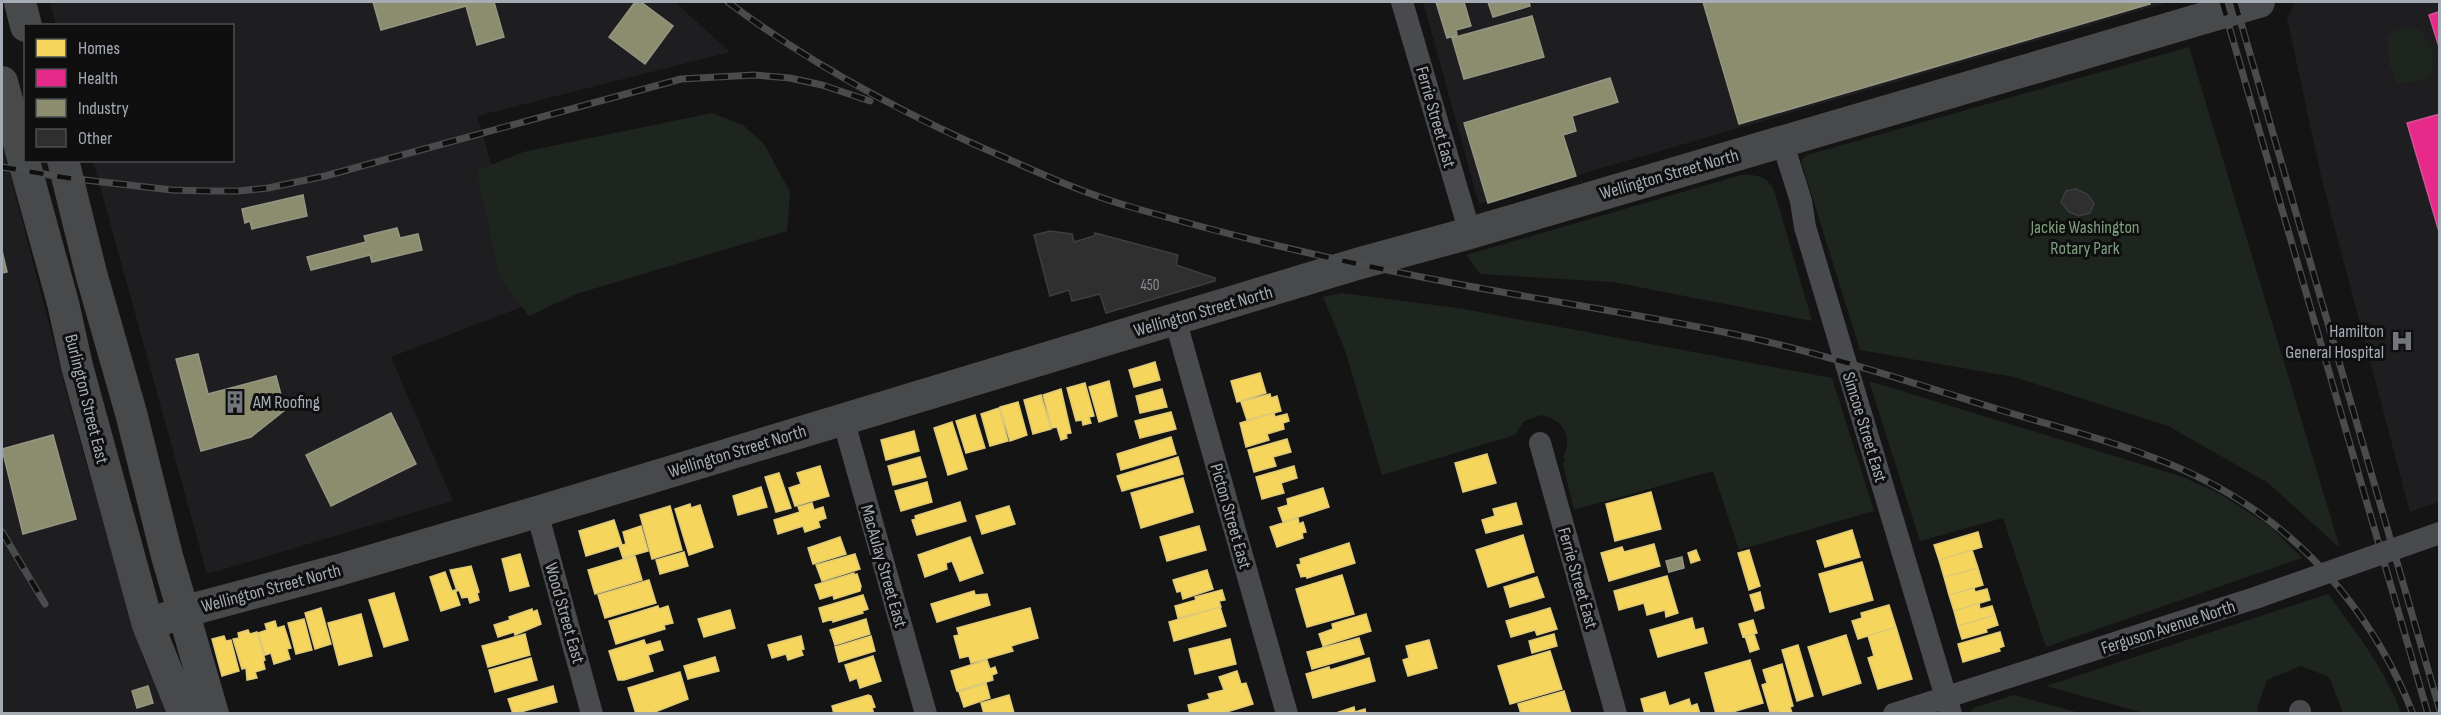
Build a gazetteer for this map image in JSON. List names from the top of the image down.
{
  "streets": {
    "main road": ["Wellington Street North", "Burlington Street East"],
    "street": [
      "Ferrie Street East",
      "Simcoe Street East",
      "Picton Street East",
      "MacAulay Street East",
      "Wood Street East",
      "Ferguson Avenue North"
    ]
  },
  "crossings": [
    ["Ferrie Street East", "Wellington Street North"],
    ["Wellington Street North", "Burlington Street East"],
    ["Wellington Street North", "Simcoe Street East"],
    ["Wellington Street North", "Picton Street East"],
    ["Wellington Street North", "MacAulay Street East"],
    ["Wellington Street North", "Wood Street East"],
    ["Simcoe Street East", "Ferguson Avenue North"]
  ],
  "parks": ["Jackie Washington Rotary Park"],
  "places": {
    "hospital": ["Hamilton General Hospital"],
    "building": ["AM Roofing"]
  },
  "house_numbers": ["450"],
  "legend": [
    "Homes",
    "Health",
    "Industry",
    "Other"
  ]
}
